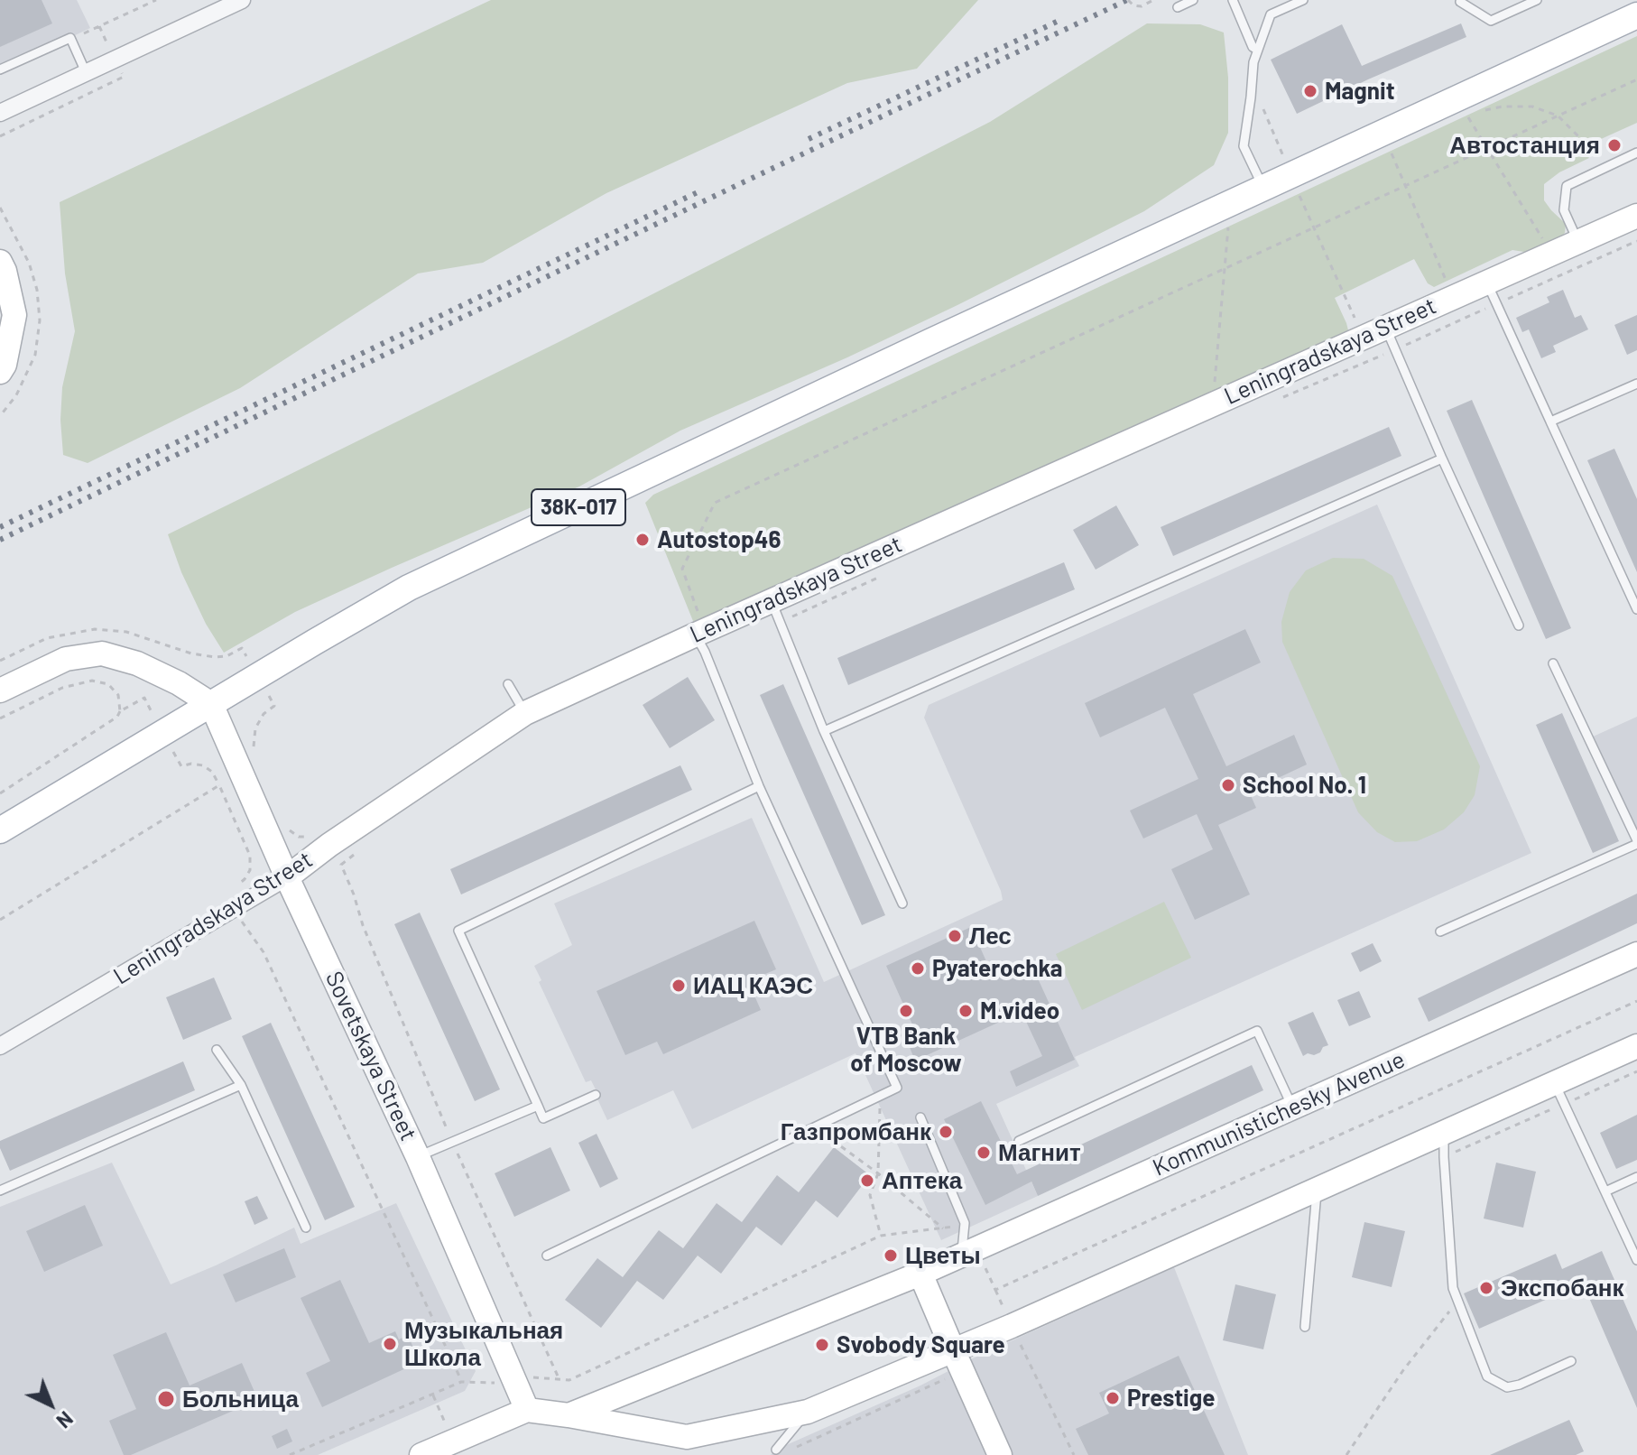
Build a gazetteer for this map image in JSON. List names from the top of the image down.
{
  "streets": {
    "main road": ["38К-017"],
    "street": ["Leningradskaya Street", "Sovetskaya Street", "Kommunistichesky Avenue"]
  },
  "crossings": [
    ["Leningradskaya Street", "Sovetskaya Street"],
    ["38К-017", "Sovetskaya Street"]
  ],
  "places": [
    "Magnit",
    "Автостанция",
    "Autostop46",
    "School No. 1",
    "Лес",
    "Pyaterochka",
    "ИАЦ КАЭС",
    "VTB Bank of Moscow",
    "M.video",
    "Газпромбанк",
    "Магнит",
    "Аптека",
    "Цветы",
    "Экспобанк",
    "Музыкальная Школа",
    "Svobody Square",
    "Prestige",
    "Больница"
  ],
  "north": "bottom right"
}
